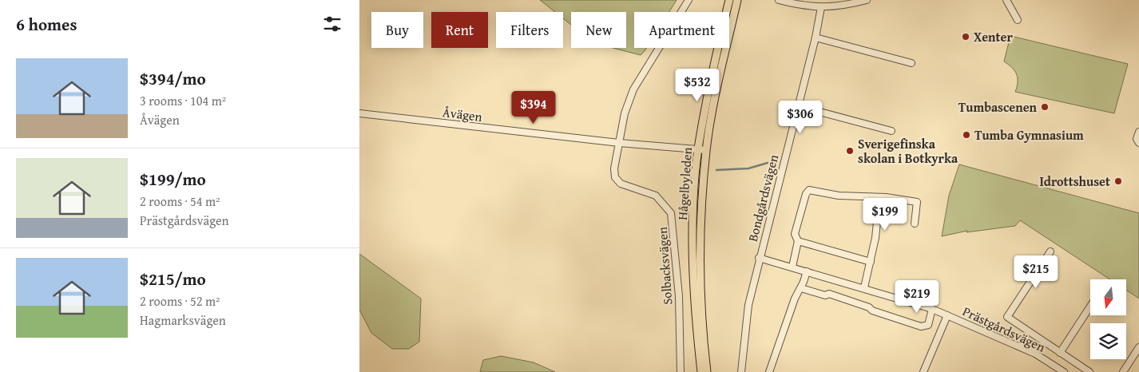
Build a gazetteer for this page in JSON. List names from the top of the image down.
{
  "streets": {
    "main road": ["Hågelbyleden"],
    "street": [
      "Åvägen",
      "Bondgårdsvägen",
      "Solbacksvägen",
      "Prästgårdsvägen"
    ]
  },
  "crossings": [
    ["Åvägen", "Hågelbyleden"],
    ["Åvägen", "Solbacksvägen"],
    ["Bondgårdsvägen", "Prästgårdsvägen"]
  ],
  "places": [
    "Xenter",
    "Tumbascenen",
    "Tumba Gymnasium",
    "Sverigefinska skolan i Botkyrka",
    "Idrottshuset"
  ],
  "north": "bottom",
  "page": {
    "heading": "6 homes",
    "chip": [
      "Buy",
      "Rent",
      "Filters",
      "New",
      "Apartment"
    ],
    "list": [
      {
        "name": "$394/mo",
        "note": "3 rooms · 104 m² · Åvägen"
      },
      {
        "name": "$199/mo",
        "note": "2 rooms · 54 m² · Prästgårdsvägen"
      },
      {
        "name": "$215/mo",
        "note": "2 rooms · 52 m² · Hagmarksvägen"
      }
    ],
    "price": [
      "$532",
      "$394",
      "$306",
      "$199",
      "$215",
      "$219"
    ]
  }
}
